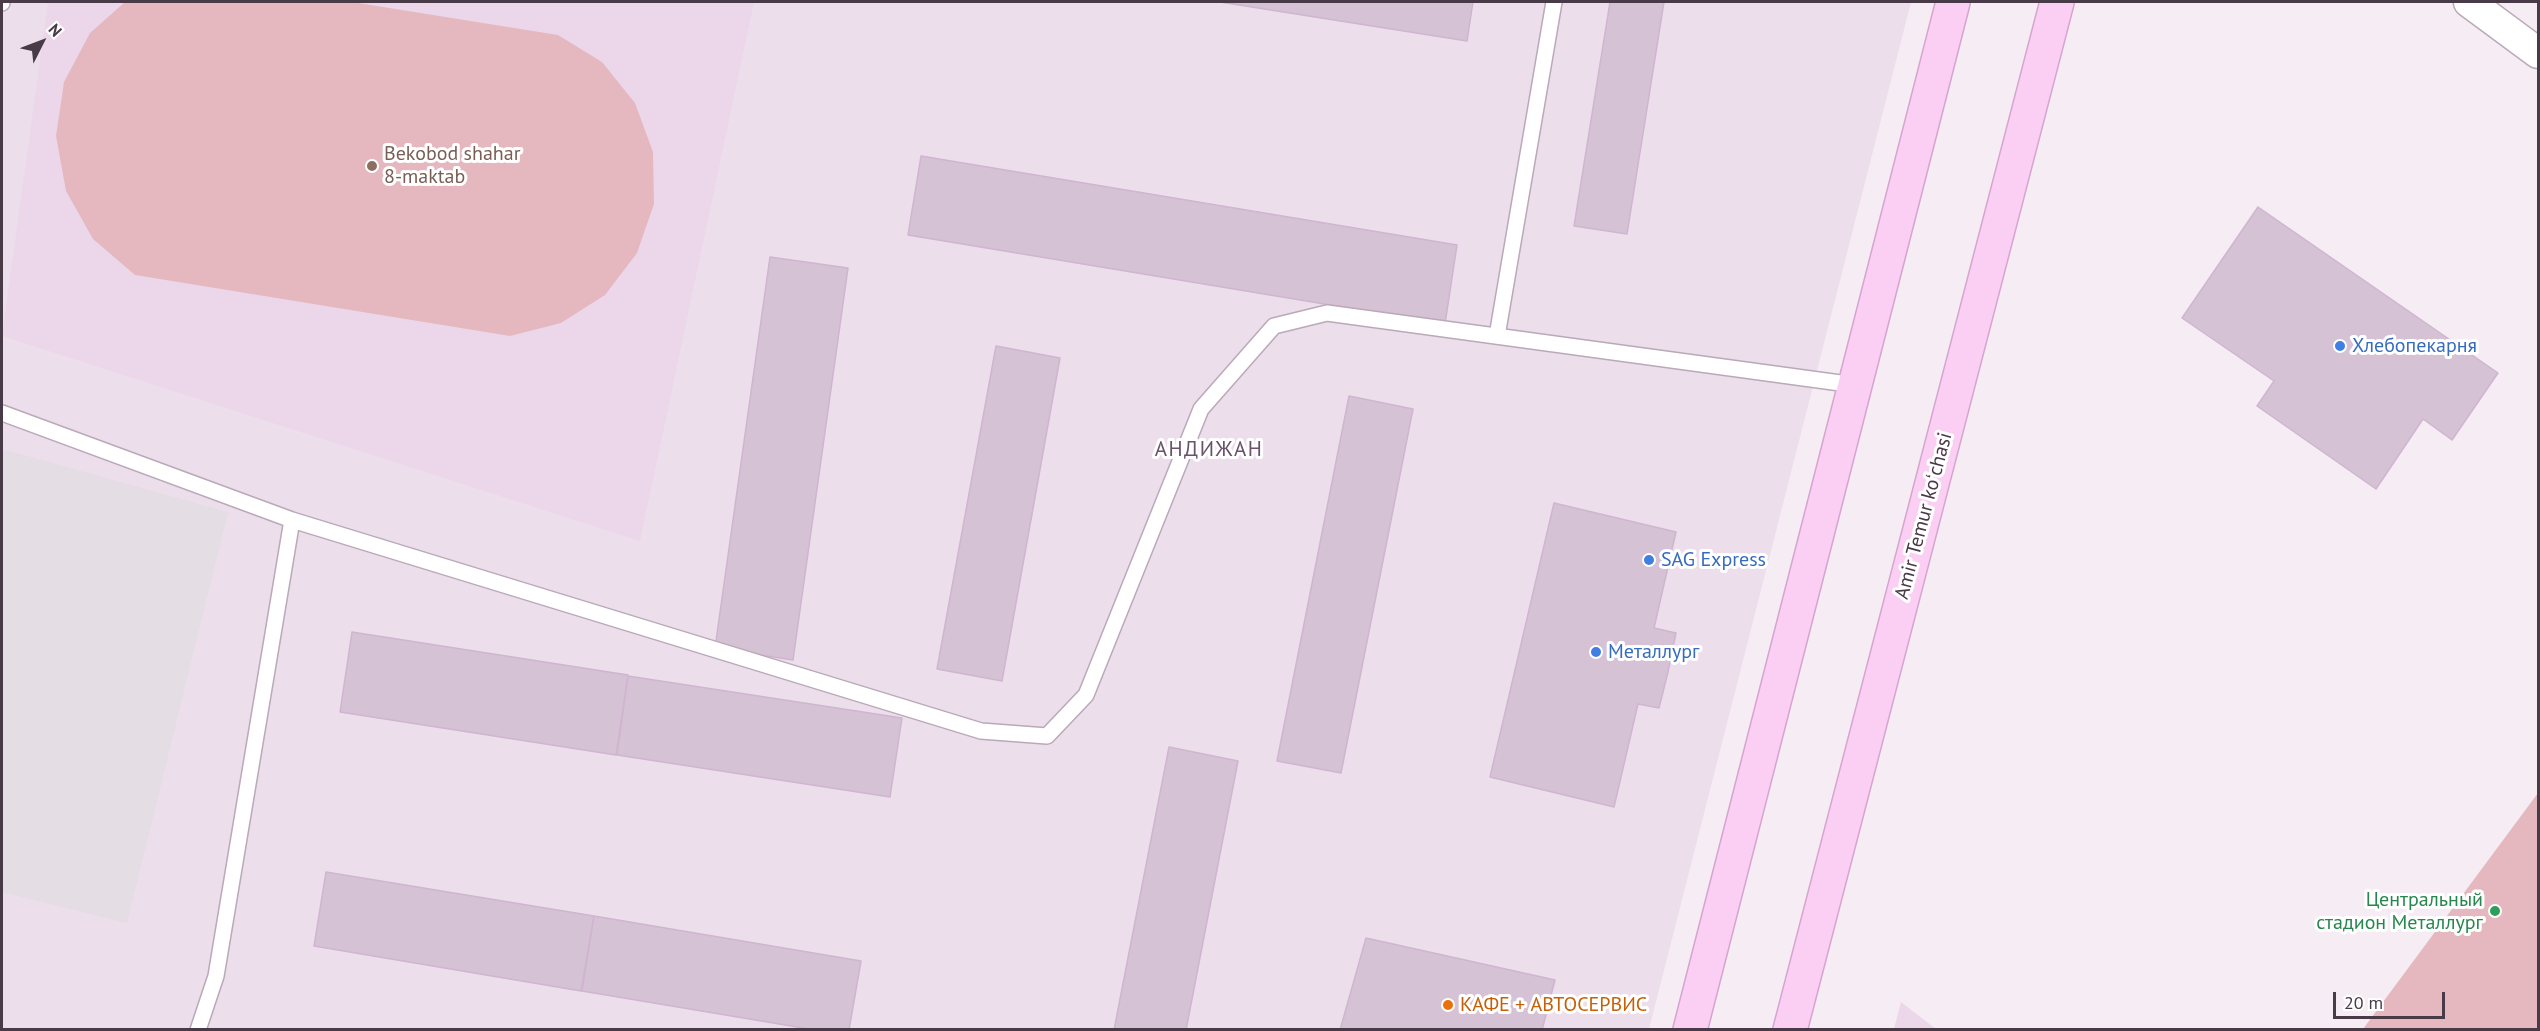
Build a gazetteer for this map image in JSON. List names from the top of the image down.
{
  "streets": {
    "street": ["Amir Temur koʻchasi"]
  },
  "districts": ["АНДИЖАН"],
  "places": [
    "Bekobod shahar 8-maktab",
    "Хлебопекарня",
    "SAG Express",
    "Металлург",
    "Центральный стадион Металлург",
    "КАФЕ + АВТОСЕРВИС"
  ],
  "scale_bar": "20 m",
  "north": "top right"
}
